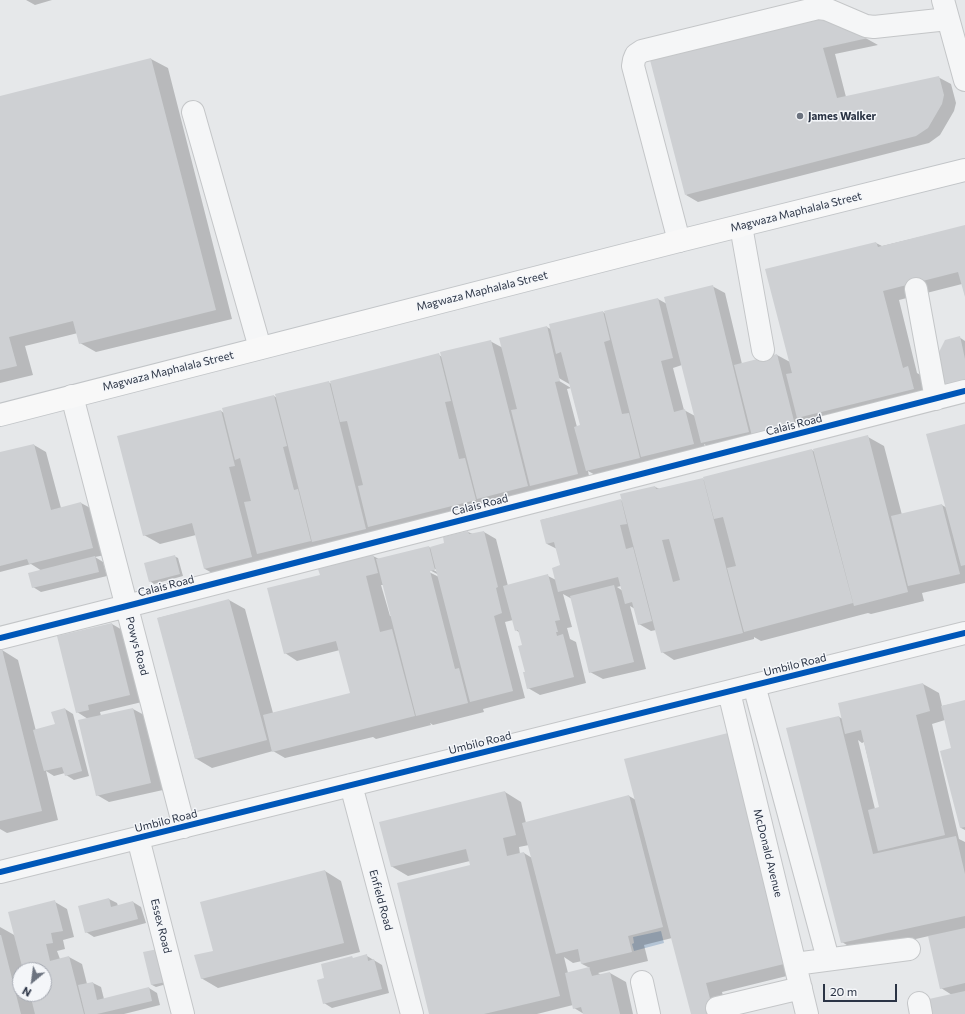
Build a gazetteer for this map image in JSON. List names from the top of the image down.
{
  "streets": {
    "main road": ["Magwaza Maphalala Street"],
    "street": [
      "Calais Road",
      "Powys Road",
      "Umbilo Road",
      "McDonald Avenue",
      "Enfield Road",
      "Essex Road"
    ]
  },
  "crossings": [
    ["Magwaza Maphalala Street", "Powys Road"],
    ["Calais Road", "Powys Road"],
    ["Powys Road", "Umbilo Road"],
    ["Umbilo Road", "McDonald Avenue"],
    ["Umbilo Road", "Enfield Road"],
    ["Umbilo Road", "Essex Road"]
  ],
  "places": ["James Walker"],
  "scale_bar": "20 m",
  "north": "bottom left"
}
